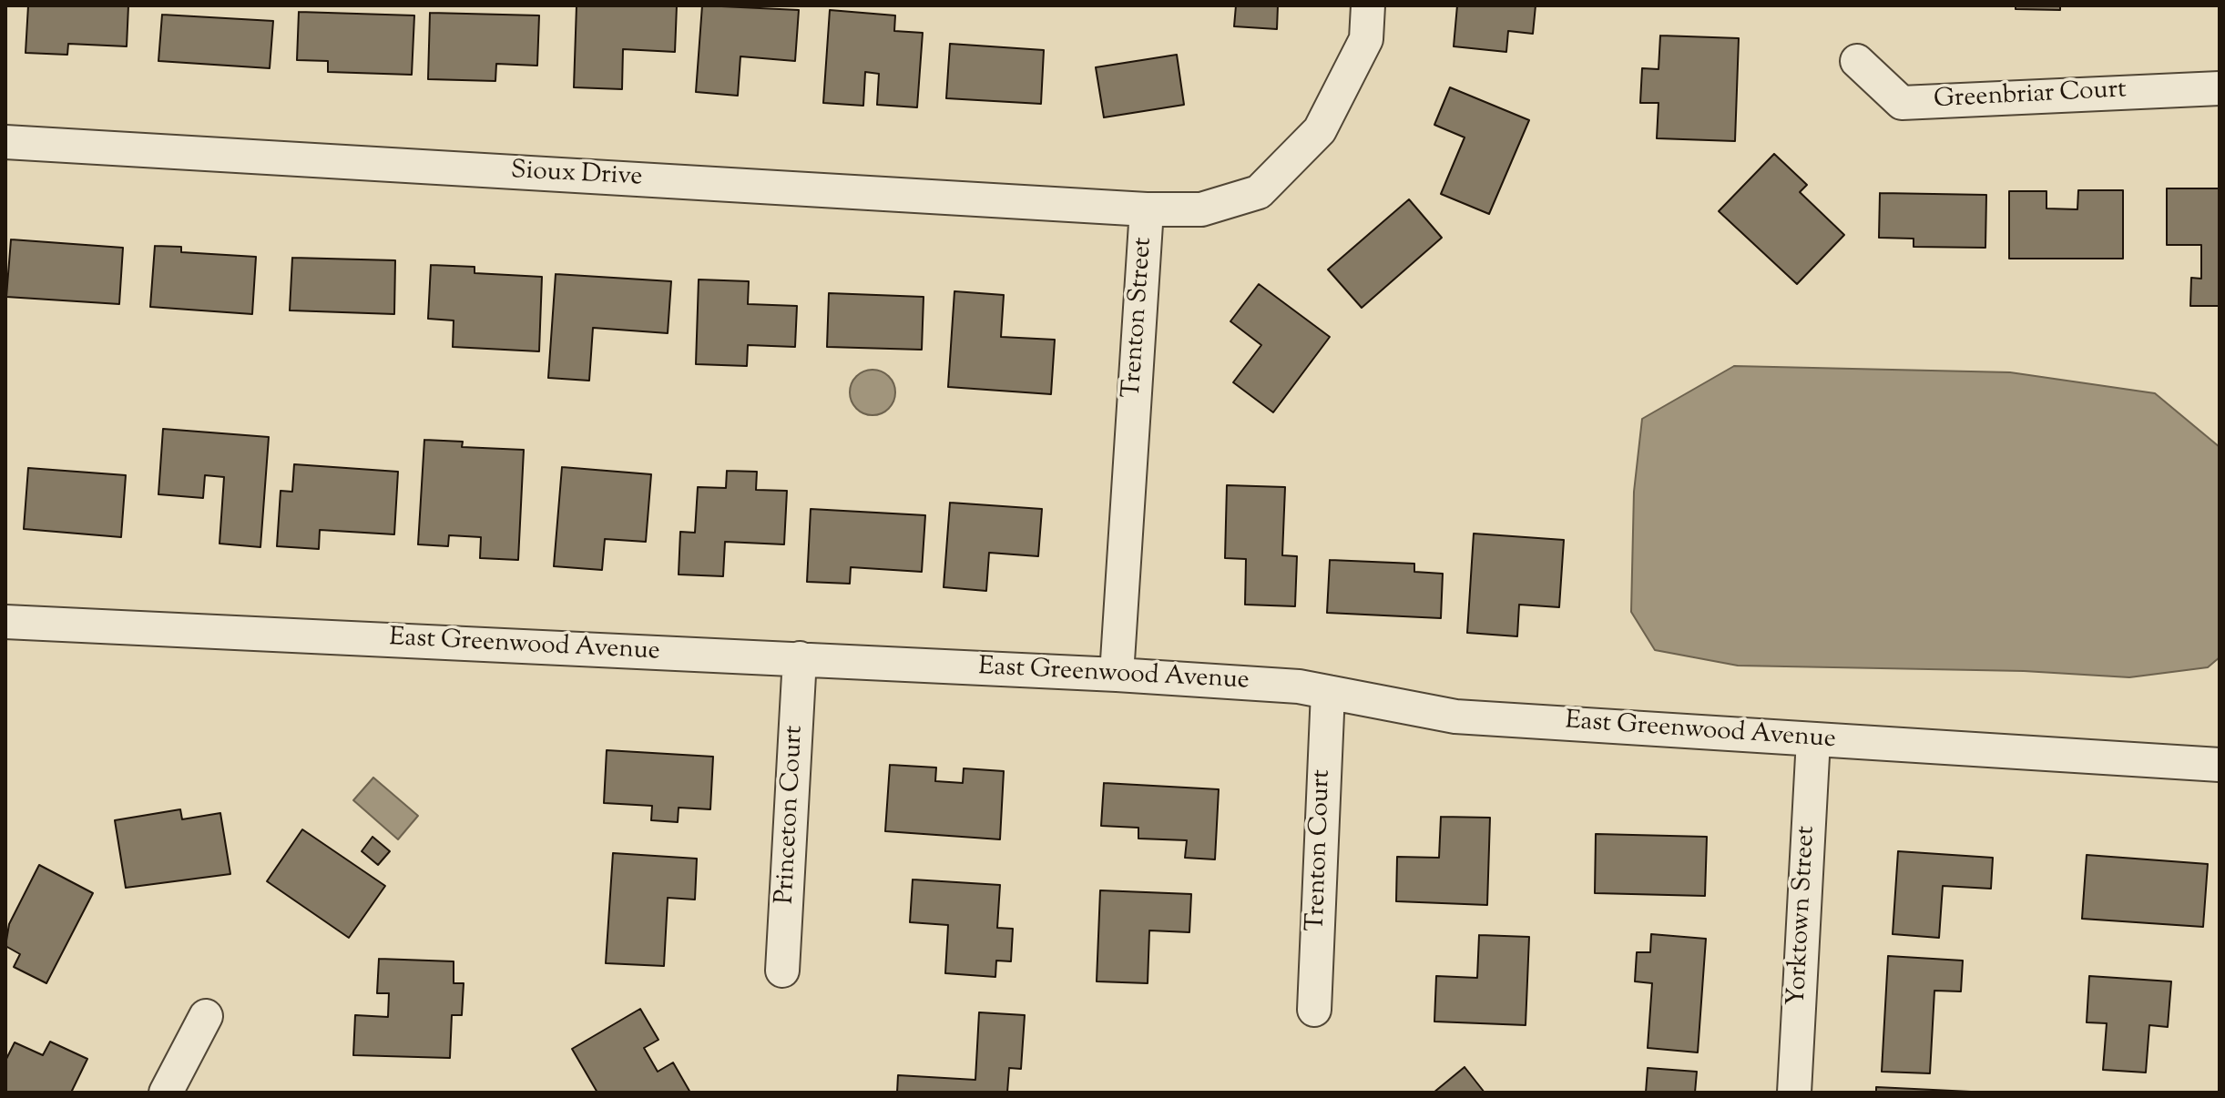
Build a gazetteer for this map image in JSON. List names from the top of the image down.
{
  "streets": {
    "street": [
      "Greenbriar Court",
      "Sioux Drive",
      "Trenton Street",
      "East Greenwood Avenue",
      "Princeton Court",
      "Trenton Court",
      "Yorktown Street"
    ]
  },
  "crossings": [
    ["Sioux Drive", "Trenton Street"],
    ["Trenton Street", "East Greenwood Avenue"],
    ["East Greenwood Avenue", "Princeton Court"],
    ["East Greenwood Avenue", "Trenton Court"],
    ["East Greenwood Avenue", "Yorktown Street"]
  ]
}
